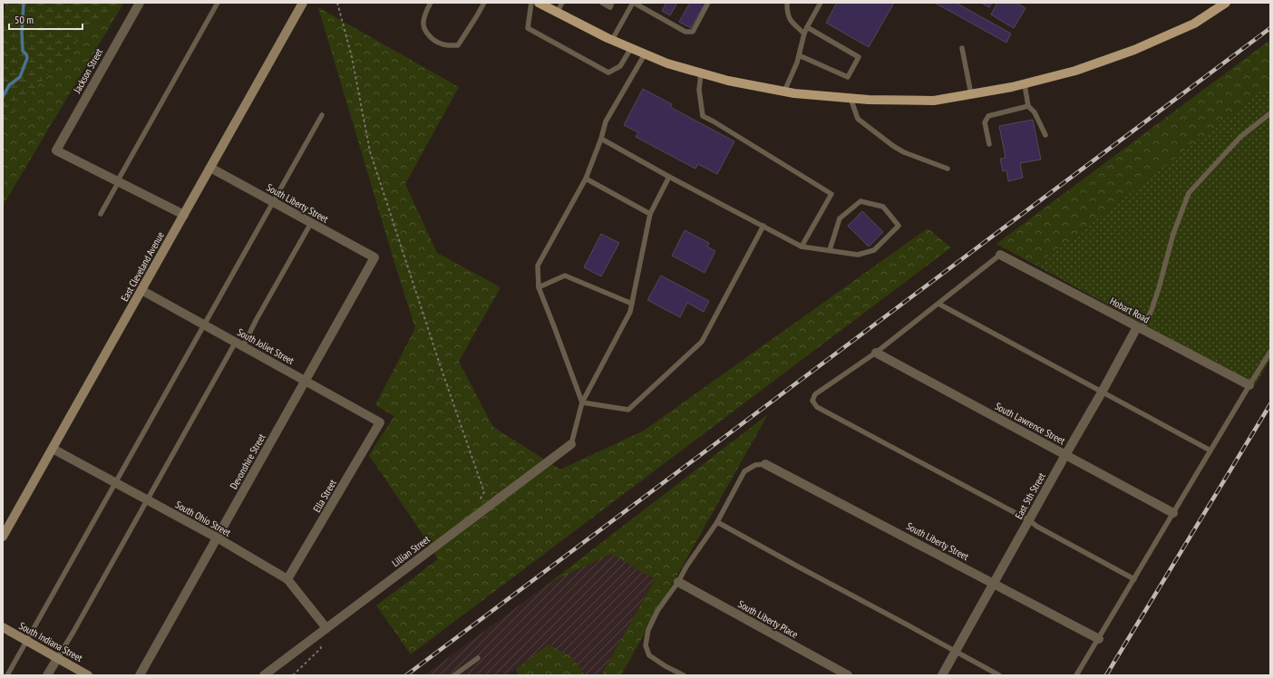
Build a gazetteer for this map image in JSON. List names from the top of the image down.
{
  "streets": {
    "main road": ["East Cleveland Avenue", "South Indiana Street"],
    "street": [
      "Jackson Street",
      "South Liberty Street",
      "Hobart Road",
      "South Joliet Street",
      "South Lawrence Street",
      "Devonshire Street",
      "Ella Street",
      "East 5th Street",
      "South Ohio Street",
      "Lillian Street",
      "South Liberty Place"
    ]
  },
  "crossings": [
    ["South Liberty Street", "East Cleveland Avenue"],
    ["South Liberty Street", "Devonshire Street"],
    ["South Liberty Street", "East 5th Street"],
    ["East Cleveland Avenue", "South Joliet Street"],
    ["East Cleveland Avenue", "South Ohio Street"],
    ["Hobart Road", "East 5th Street"],
    ["South Joliet Street", "Devonshire Street"],
    ["South Joliet Street", "Ella Street"],
    ["South Lawrence Street", "East 5th Street"],
    ["Devonshire Street", "South Ohio Street"],
    ["Ella Street", "South Ohio Street"],
    ["South Ohio Street", "Lillian Street"]
  ],
  "scale_bar": "50 m"
}
